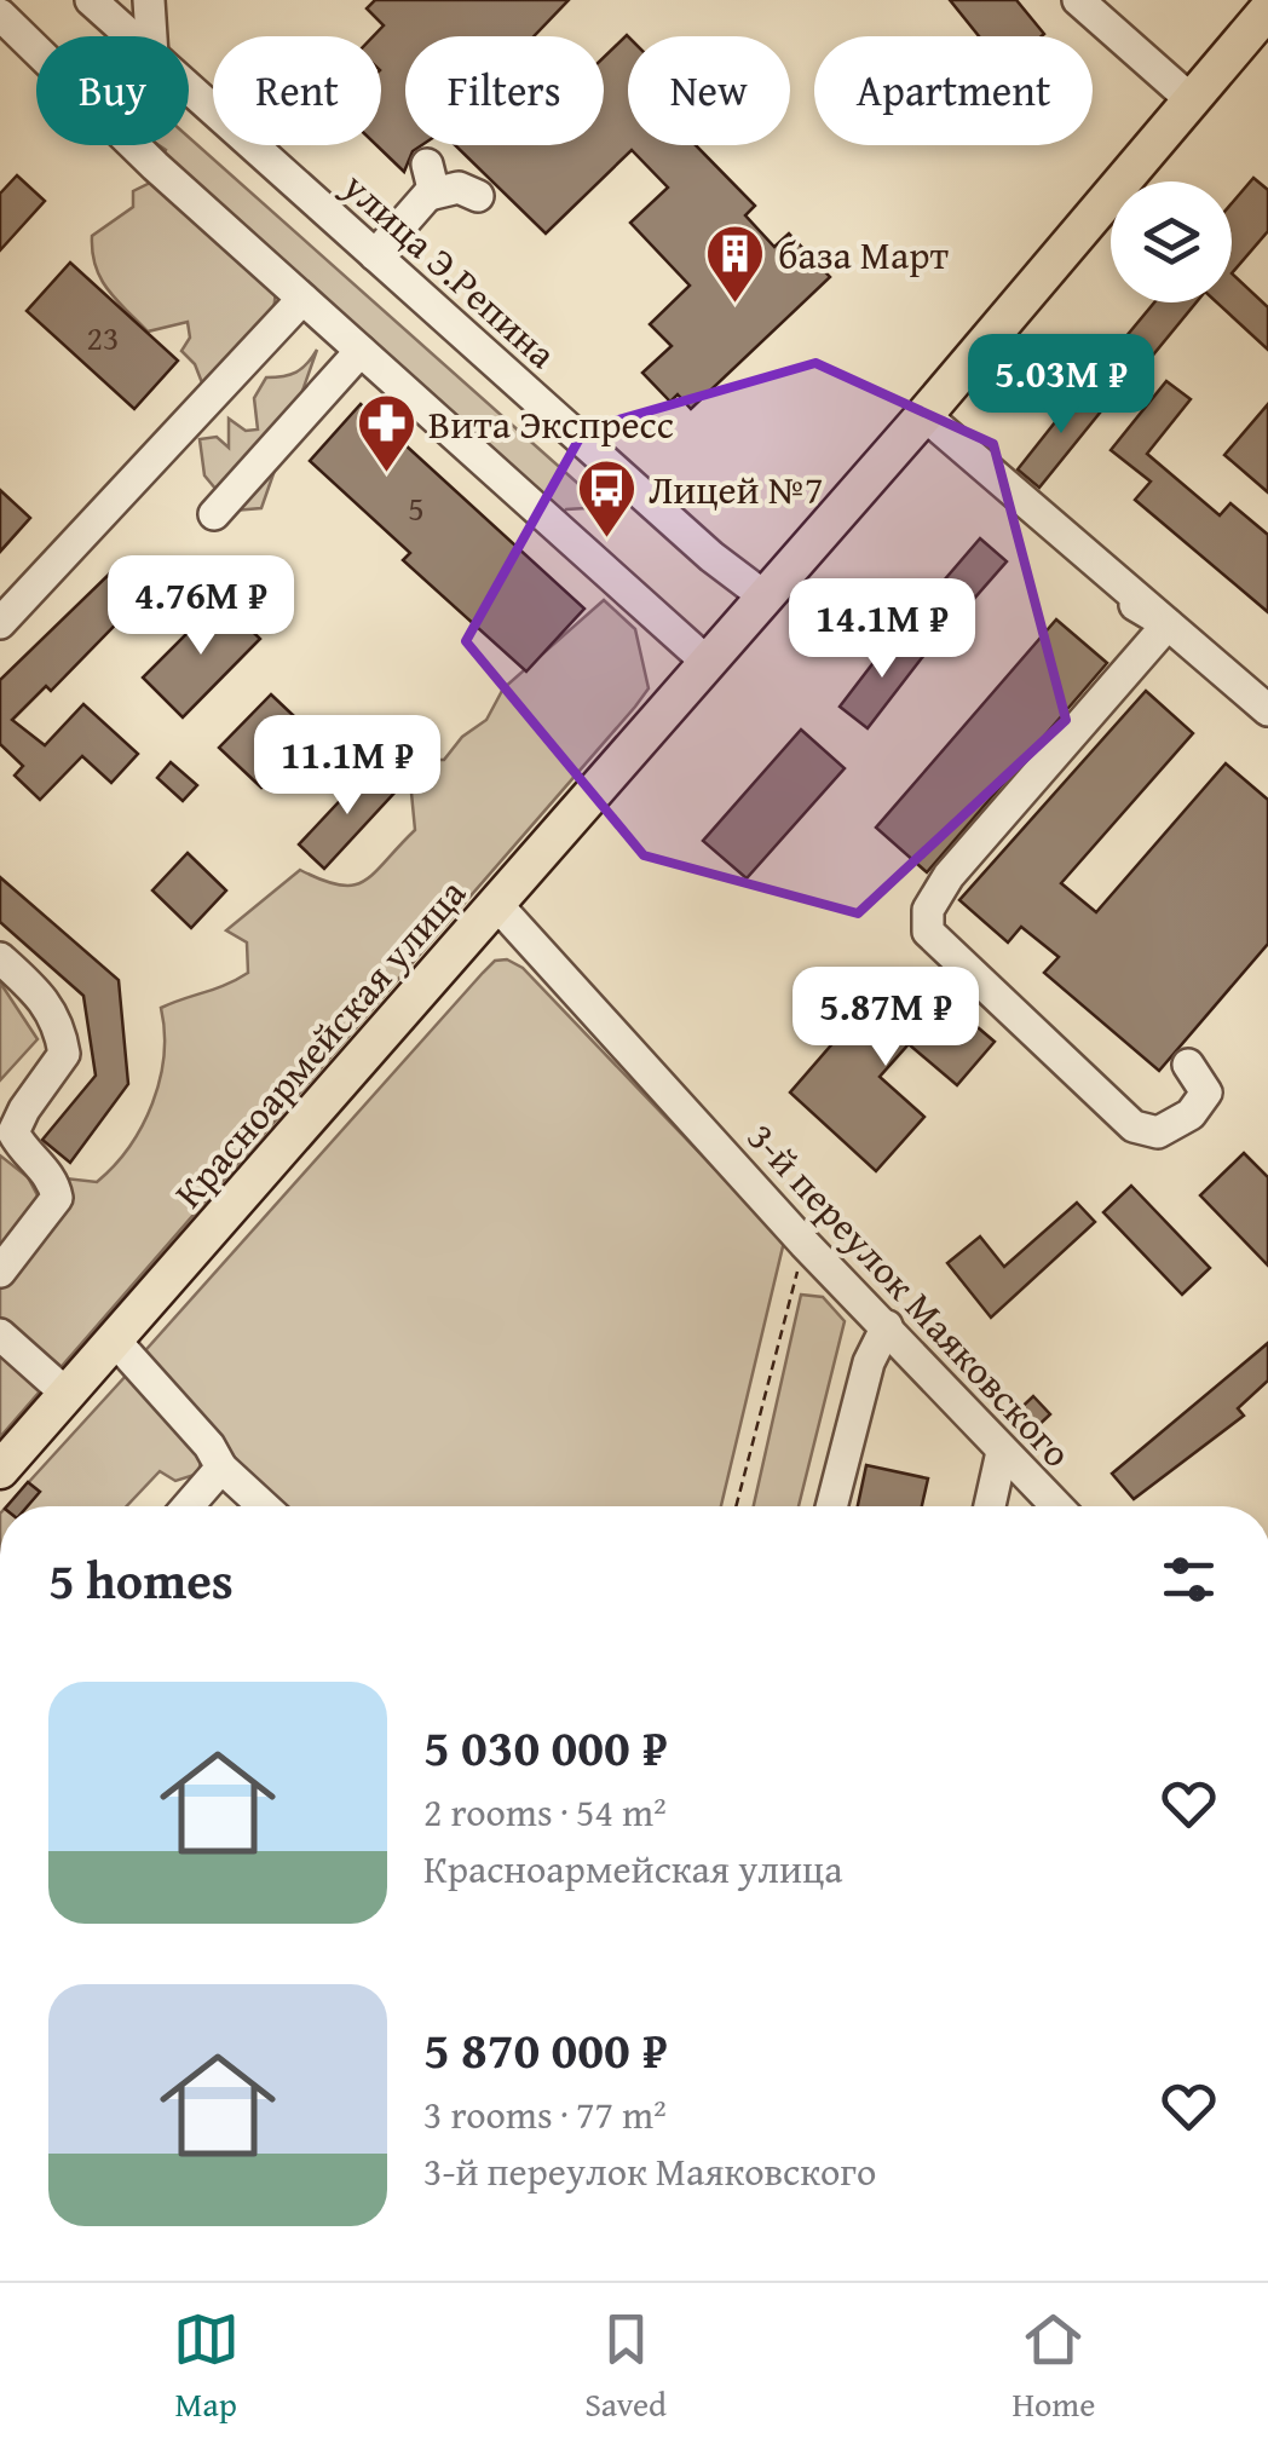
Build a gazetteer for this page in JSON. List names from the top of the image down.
{
  "streets": {
    "main road": ["Красноармейская улица"],
    "street": ["улица Э.Репина", "3-й переулок Маяковского"]
  },
  "crossings": [
    ["улица Э.Репина", "Красноармейская улица"],
    ["Красноармейская улица", "3-й переулок Маяковского"]
  ],
  "places": {
    "building": ["база Март"],
    "pharmacy": ["Вита Экспресс"],
    "bus stop": ["Лицей №7"]
  },
  "house_numbers": ["23", "5"],
  "page": {
    "chip": [
      "Buy",
      "Rent",
      "Filters",
      "New",
      "Apartment"
    ],
    "price": [
      "5.03M ₽",
      "4.76M ₽",
      "14.1M ₽",
      "11.1M ₽",
      "5.87M ₽"
    ],
    "heading": "5 homes",
    "list": [
      {
        "name": "5 030 000 ₽",
        "note": "2 rooms · 54 m² · Красноармейская улица"
      },
      {
        "name": "5 870 000 ₽",
        "note": "3 rooms · 77 m² · 3-й переулок Маяковского"
      }
    ],
    "tabs": ["Map", "Saved", "Home"]
  }
}
